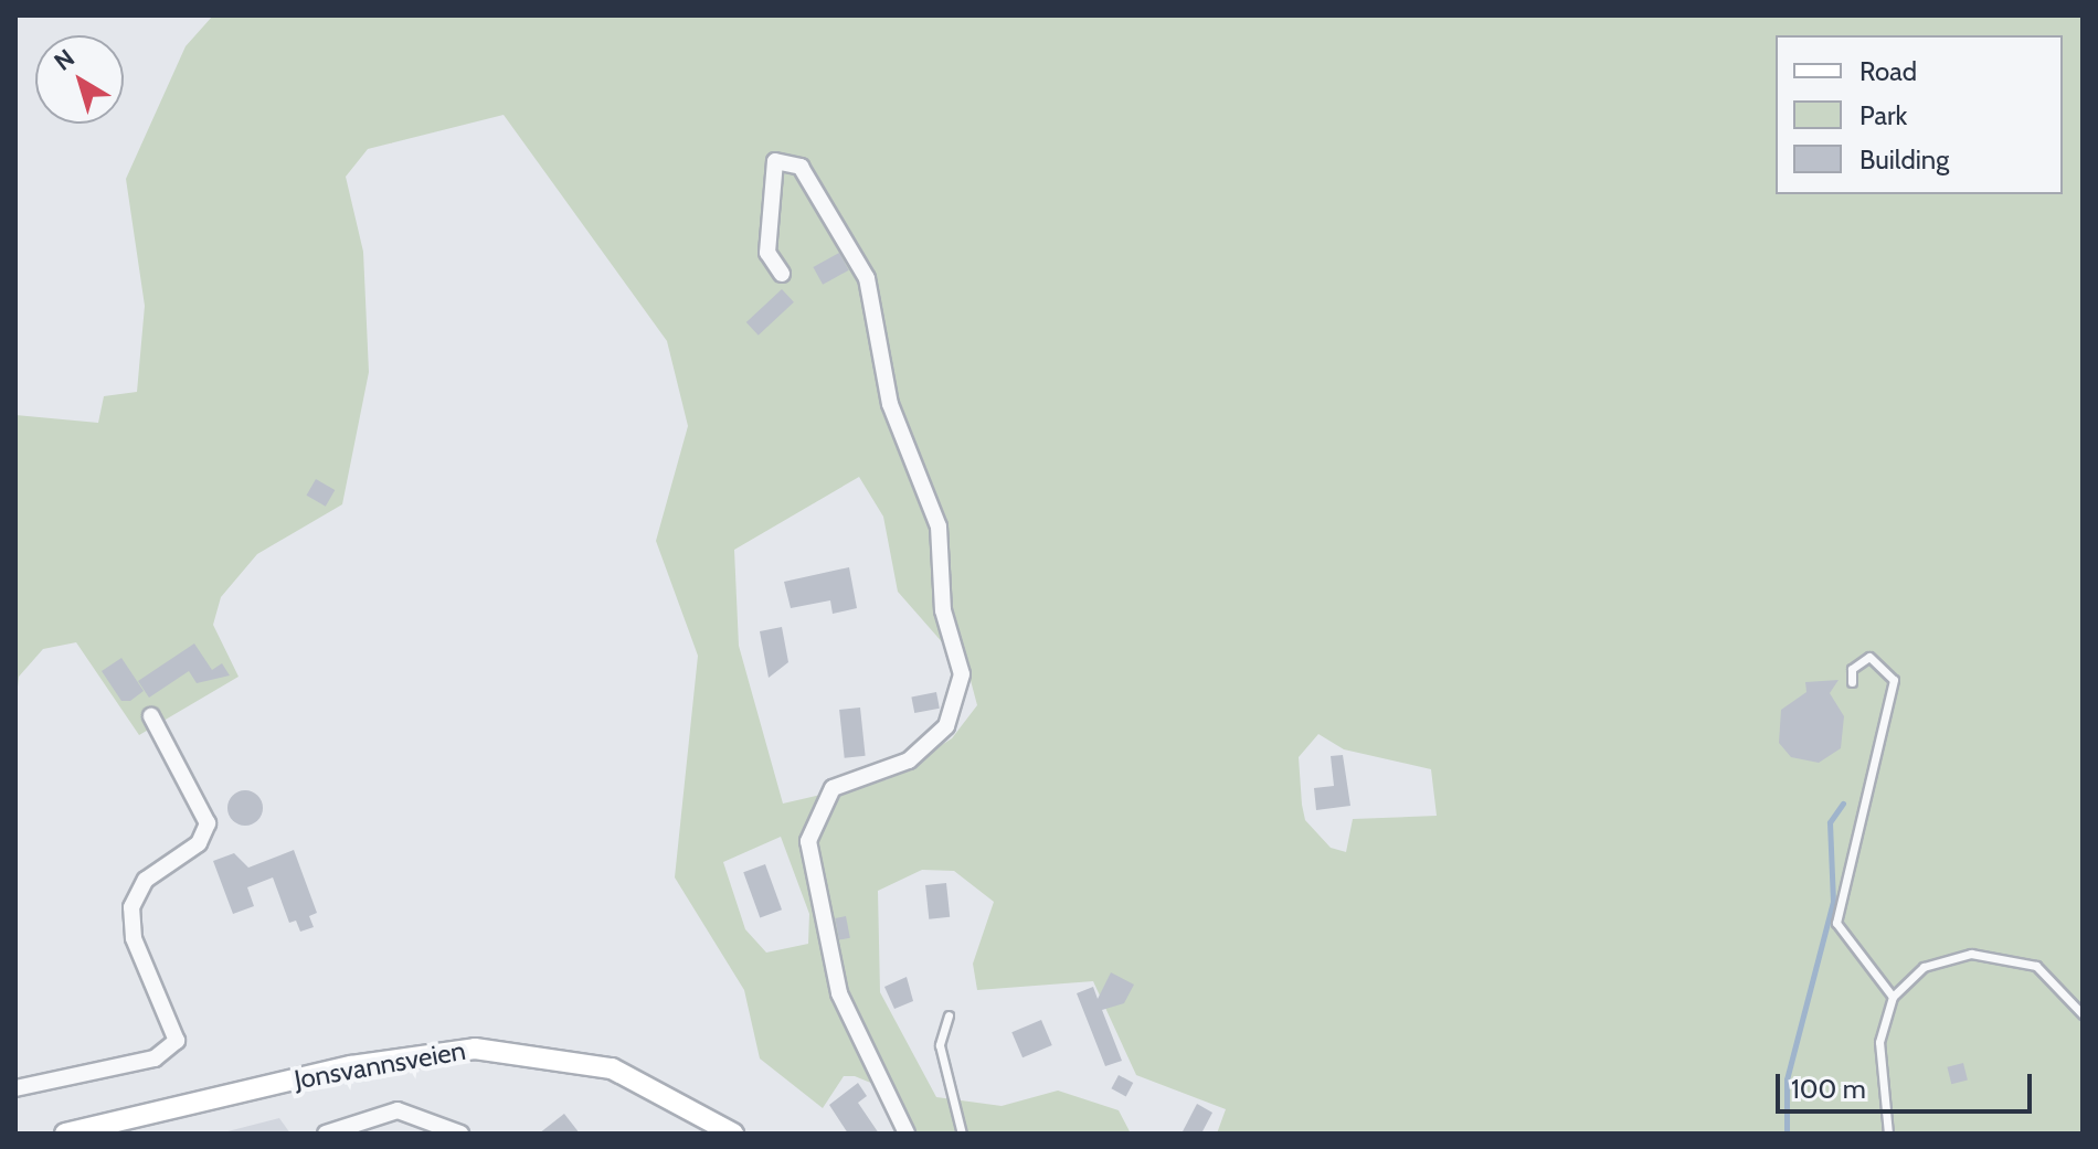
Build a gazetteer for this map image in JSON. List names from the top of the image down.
{
  "streets": {
    "main road": ["Jonsvannsveien"]
  },
  "legend": ["Road", "Park", "Building"],
  "scale_bar": "100 m",
  "north": "top left"
}
